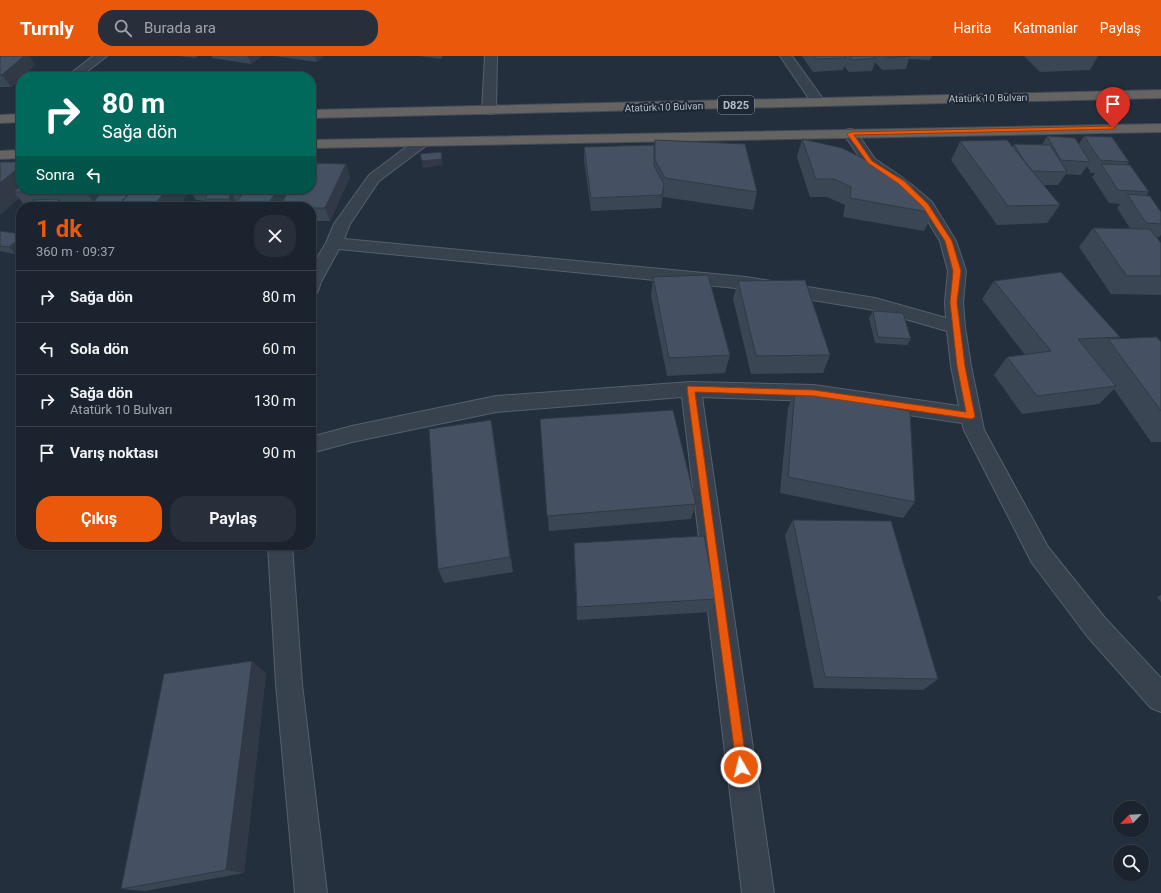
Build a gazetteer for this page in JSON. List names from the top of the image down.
{
  "streets": {
    "highway": ["Atatürk 10 Bulvarı", "D825"]
  },
  "north": "bottom left",
  "page": {
    "header": "Turnly",
    "search": "Burada ara",
    "nav": ["Harita", "Katmanlar", "Paylaş"],
    "turn": ["80 m", "Sağa dön"],
    "then": "Sonra",
    "heading": ["1 dk", "360 m · 09:37"],
    "list": [
      {
        "name": "Sağa dön",
        "value": "80 m"
      },
      {
        "name": "Sola dön",
        "value": "60 m"
      },
      {
        "name": "Sağa dön",
        "note": "Atatürk 10 Bulvarı",
        "value": "130 m"
      },
      {
        "name": "Varış noktası",
        "value": "90 m"
      }
    ],
    "buttons": ["Çıkış", "Paylaş"]
  }
}
